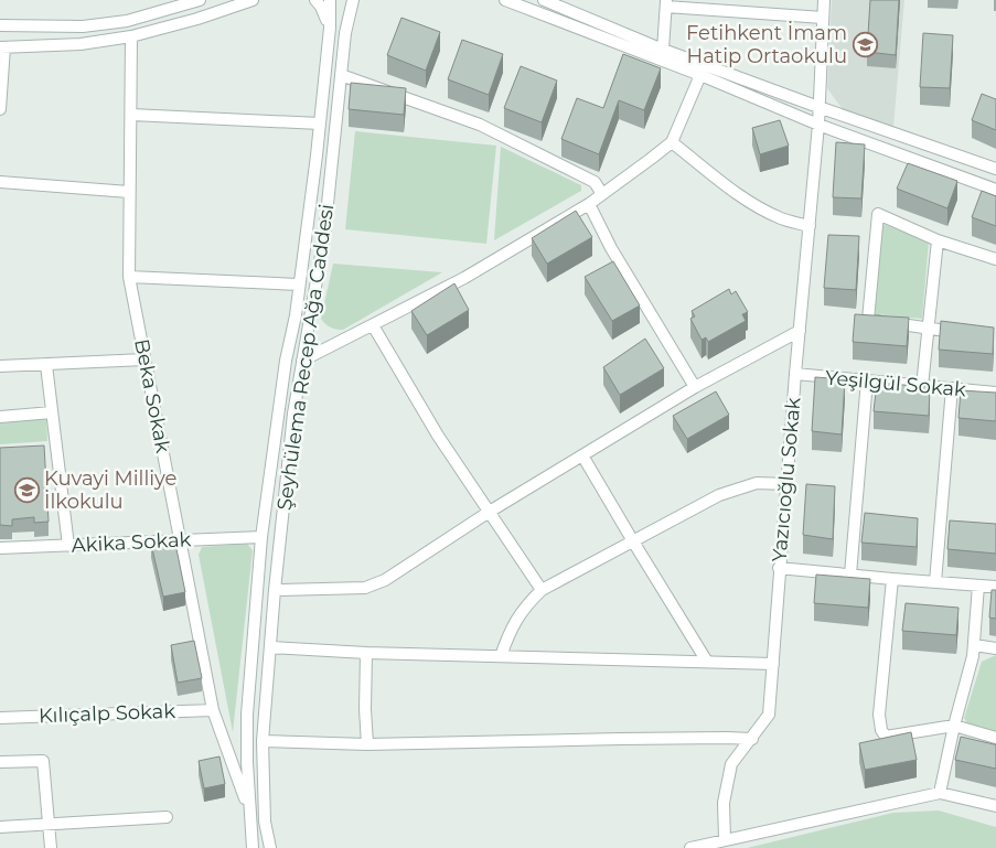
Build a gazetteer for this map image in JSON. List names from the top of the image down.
{
  "streets": {
    "street": [
      "Şeyhülema Recep Ağa Caddesi",
      "Yeşilgül Sokak",
      "Beka Sokak",
      "Yazıcıoğlu Sokak",
      "Akika Sokak",
      "Kılıçalp Sokak"
    ]
  },
  "crossings": [
    ["Şeyhülema Recep Ağa Caddesi", "Beka Sokak"],
    ["Şeyhülema Recep Ağa Caddesi", "Akika Sokak"],
    ["Yeşilgül Sokak", "Yazıcıoğlu Sokak"],
    ["Beka Sokak", "Akika Sokak"],
    ["Beka Sokak", "Kılıçalp Sokak"]
  ],
  "places": {
    "school or university": ["Fetihkent İmam Hatip Ortaokulu", "Kuvayi Milliye İlkokulu"]
  }
}
